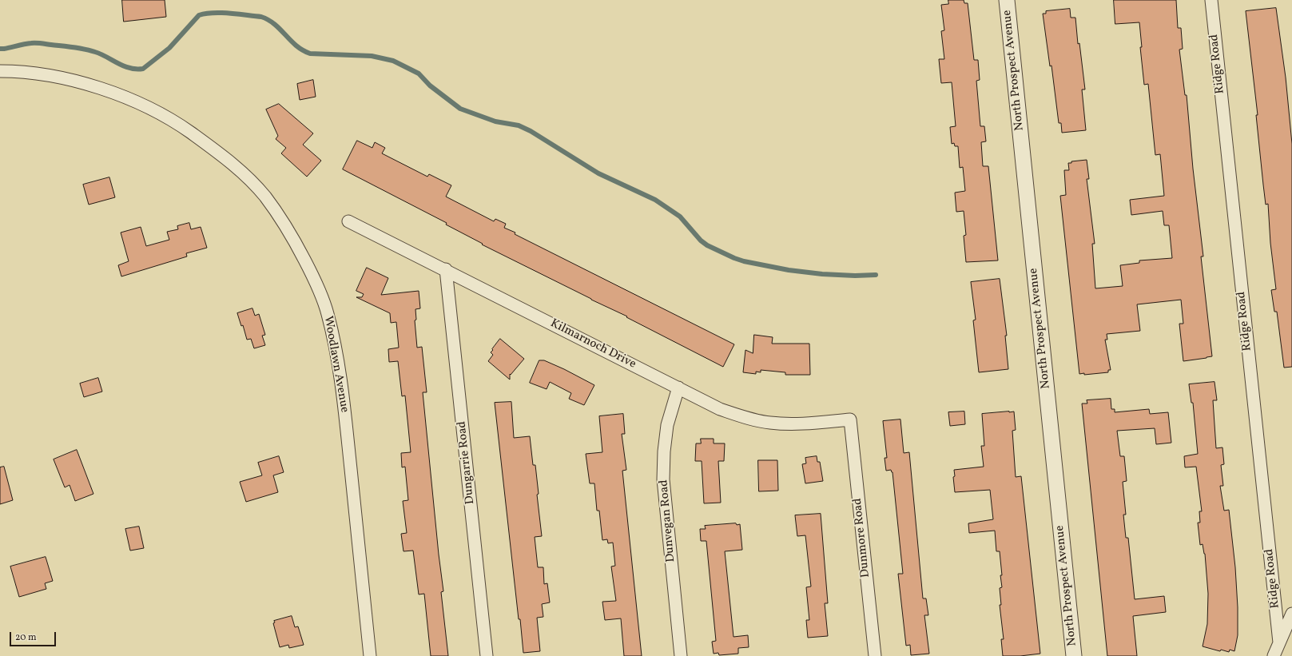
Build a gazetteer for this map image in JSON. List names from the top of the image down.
{
  "streets": {
    "street": [
      "Ridge Road",
      "North Prospect Avenue",
      "Kilmarnoch Drive",
      "Woodlawn Avenue",
      "Dungarrie Road",
      "Dunvegan Road",
      "Dunmore Road"
    ]
  },
  "crossings": [
    ["Kilmarnoch Drive", "Dungarrie Road"],
    ["Kilmarnoch Drive", "Dunvegan Road"],
    ["Kilmarnoch Drive", "Dunmore Road"]
  ],
  "scale_bar": "20 m"
}
